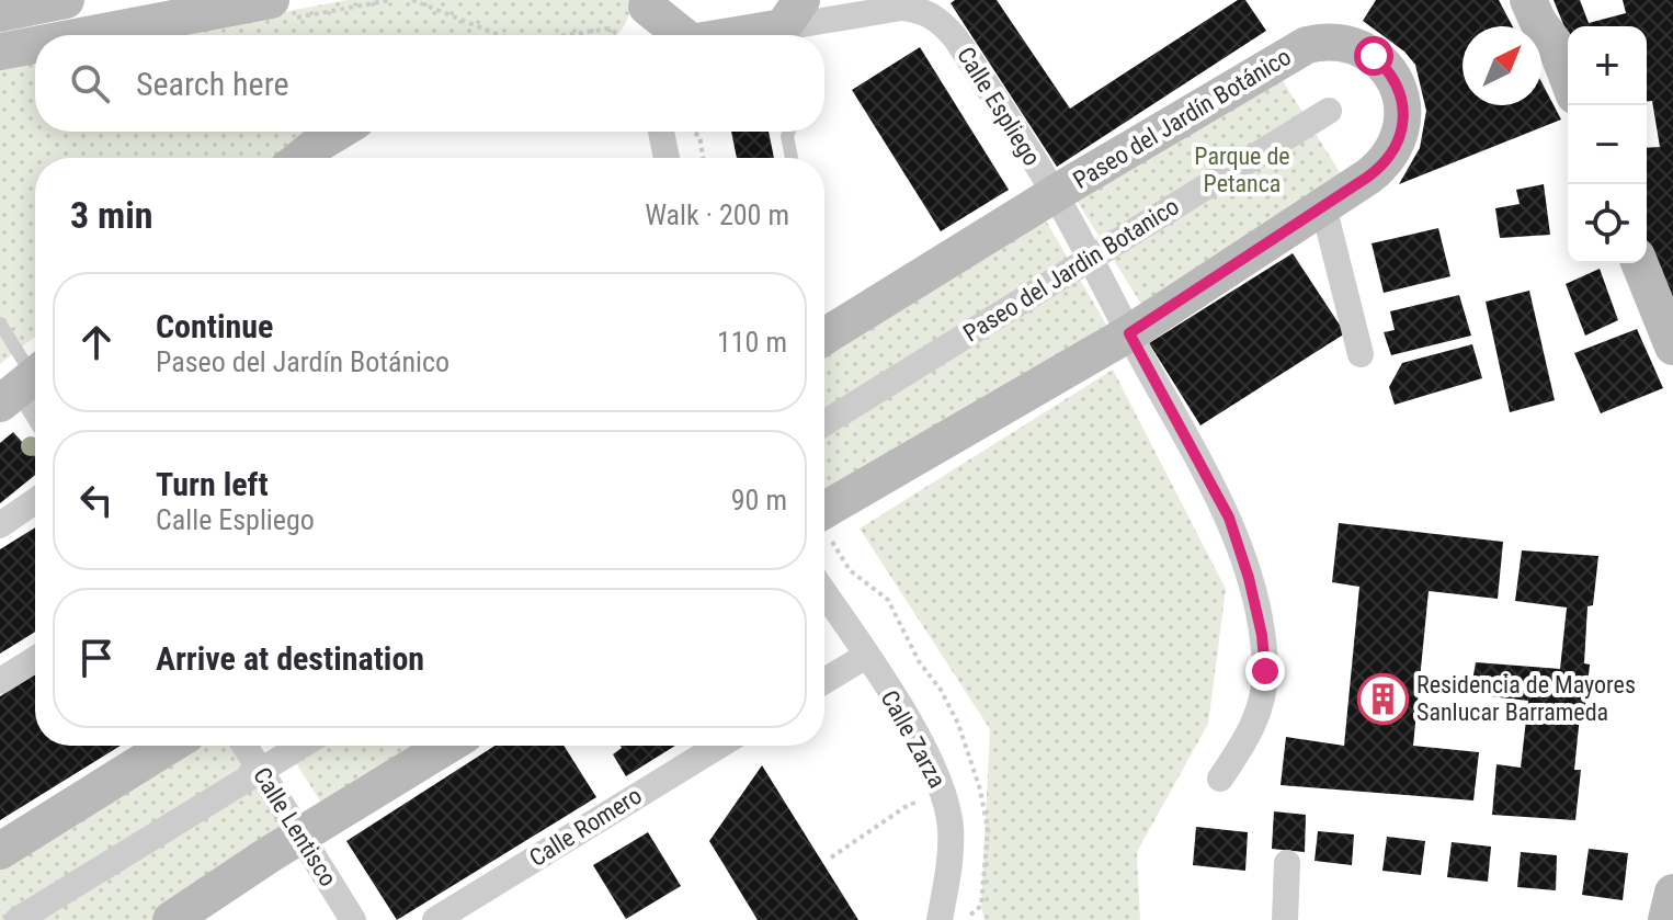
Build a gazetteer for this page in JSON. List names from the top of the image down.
{
  "streets": {
    "street": [
      "Calle Espliego",
      "Paseo del Jardín Botánico",
      "Paseo del Jardin Botanico",
      "Calle Zarza",
      "Calle Lentisco",
      "Calle Romero"
    ]
  },
  "crossings": [
    ["Calle Espliego", "Paseo del Jardín Botánico"],
    ["Calle Espliego", "Paseo del Jardin Botanico"]
  ],
  "parks": ["Parque de Petanca"],
  "places": {
    "building": ["Residencia de Mayores Sanlucar Barrameda"]
  },
  "north": "top right",
  "page": {
    "map_buttons": ["+", "−"],
    "search": "Search here",
    "heading": ["3 min", "Walk · 200 m"],
    "list": [
      ["Continue", "Paseo del Jardín Botánico", "110 m"],
      ["Turn left", "Calle Espliego", "90 m"],
      "Arrive at destination"
    ]
  }
}
